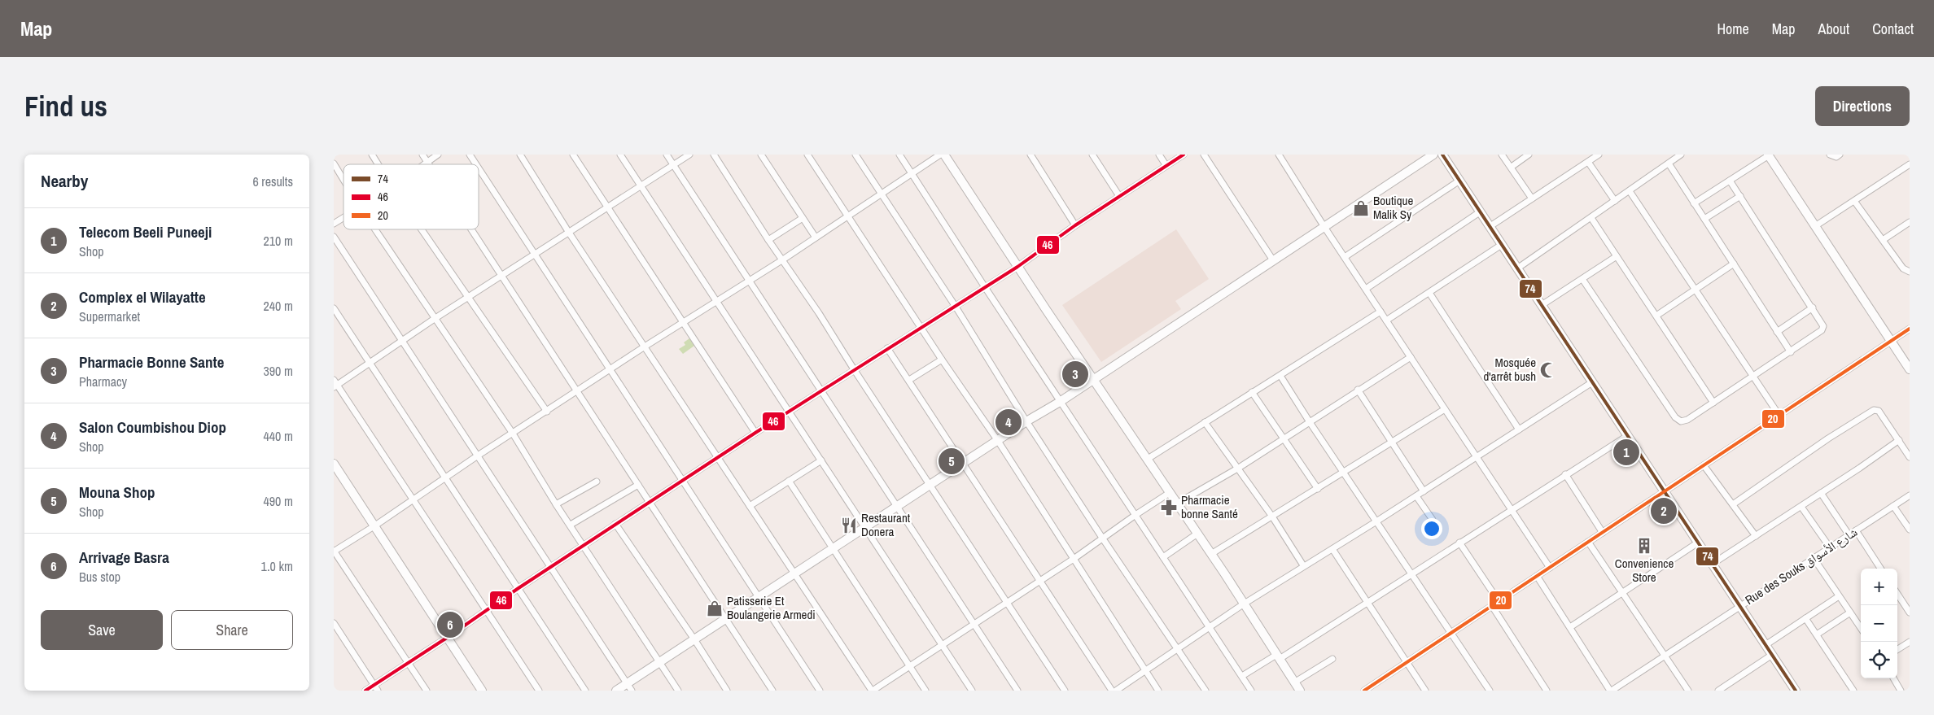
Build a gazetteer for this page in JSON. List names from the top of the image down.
{
  "streets": {
    "street": ["Rue des Souks شارع الأسواق"]
  },
  "places": {
    "shop": ["Boutique Malik Sy", "Patisserie Et Boulangerie Armedi"],
    "mosque": ["Mosquée d'arrêt bush"],
    "pharmacy": ["Pharmacie bonne Santé"],
    "restaurant": ["Restaurant Donera"],
    "building": ["Convenience Store"]
  },
  "lines": ["transit line 74", "transit line 46", "transit line 20"],
  "legend": ["74", "46", "20"],
  "page": {
    "header": "Map",
    "nav": [
      "Home",
      "Map",
      "About",
      "Contact"
    ],
    "buttons": [
      "Directions",
      ["Save", "Share"]
    ],
    "title": "Find us",
    "heading": ["Nearby", "6 results"],
    "list": [
      {
        "mark": "1",
        "name": "Telecom Beeli Puneeji",
        "note": "Shop",
        "value": "210 m"
      },
      {
        "mark": "2",
        "name": "Complex el Wilayatte",
        "note": "Supermarket",
        "value": "240 m"
      },
      {
        "mark": "3",
        "name": "Pharmacie Bonne Sante",
        "note": "Pharmacy",
        "value": "390 m"
      },
      {
        "mark": "4",
        "name": "Salon Coumbishou Diop",
        "note": "Shop",
        "value": "440 m"
      },
      {
        "mark": "5",
        "name": "Mouna Shop",
        "note": "Shop",
        "value": "490 m"
      },
      {
        "mark": "6",
        "name": "Arrivage Basra",
        "note": "Bus stop",
        "value": "1.0 km"
      }
    ],
    "pins": [
      "3",
      "4",
      "1",
      "5",
      "2",
      "6"
    ],
    "map_buttons": ["+", "−"]
  }
}
